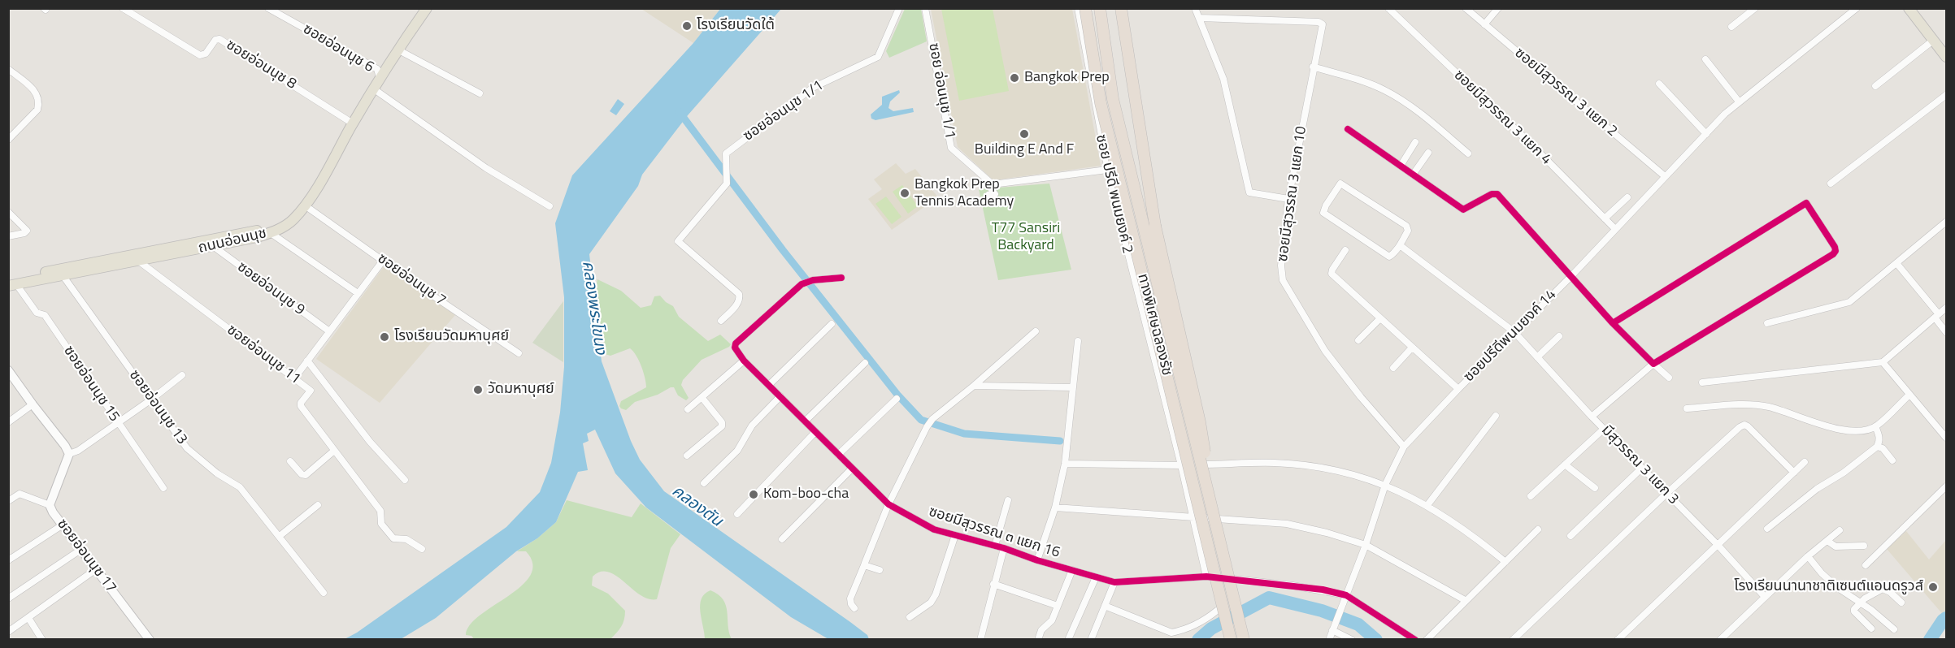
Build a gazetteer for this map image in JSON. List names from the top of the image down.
{
  "streets": {
    "highway": ["ทางพิเศษฉลองรัช"],
    "main road": ["ถนนอ่อนนุช"],
    "street": [
      "ซอยอ่อนนุช 6",
      "ซอยอ่อนนุช 8",
      "ซอย อ่อนนุช 1/1",
      "ซอยมีสุวรรณ 3 แยก 2",
      "ซอยอ่อนนุช 1/1",
      "ซอยมีสุวรรณ 3 แยก 4",
      "ซอย ปรีดี พนมยงค์ 2",
      "ซอยมีสุวรรณ 3 แยก 10",
      "ซอยอ่อนนุช 7",
      "ซอยอ่อนนุช 9",
      "ซอยปรีดีพนมยงค์ 14",
      "ซอยอ่อนนุช 11",
      "ซอยอ่อนนุช 15",
      "ซอยอ่อนนุช 13",
      "มีสุวรรณ 3 แยก 3",
      "ซอยมีสุวรรณ ๓ แยก 16",
      "ซอยอ่อนนุช 17"
    ]
  },
  "crossings": [
    ["ซอยอ่อนนุช 6", "ถนนอ่อนนุช"],
    ["ซอยอ่อนนุช 8", "ถนนอ่อนนุช"],
    ["ซอย อ่อนนุช 1/1", "ซอย ปรีดี พนมยงค์ 2"],
    ["ซอยมีสุวรรณ 3 แยก 2", "ซอยปรีดีพนมยงค์ 14"],
    ["ซอยมีสุวรรณ 3 แยก 4", "ซอยปรีดีพนมยงค์ 14"],
    ["ซอย ปรีดี พนมยงค์ 2", "ซอยมีสุวรรณ ๓ แยก 16"],
    ["ซอยมีสุวรรณ 3 แยก 10", "ซอยปรีดีพนมยงค์ 14"],
    ["ถนนอ่อนนุช", "ซอยอ่อนนุช 7"],
    ["ถนนอ่อนนุช", "ซอยอ่อนนุช 9"],
    ["ถนนอ่อนนุช", "ซอยอ่อนนุช 11"],
    ["ถนนอ่อนนุช", "ซอยอ่อนนุช 15"],
    ["ถนนอ่อนนุช", "ซอยอ่อนนุช 13"],
    ["ซอยปรีดีพนมยงค์ 14", "มีสุวรรณ 3 แยก 3"],
    ["ซอยปรีดีพนมยงค์ 14", "ซอยมีสุวรรณ ๓ แยก 16"]
  ],
  "water": ["คลองพระโขนง", "คลองตัน"],
  "parks": ["T77 Sansiri Backyard"],
  "places": [
    "โรงเรียนวัดใต้",
    "Bangkok Prep",
    "Building E And F",
    "Bangkok Prep Tennis Academy",
    "โรงเรียนวัดมหาบุศย์",
    "วัดมหาบุศย์",
    "Kom-boo-cha",
    "โรงเรียนนานาชาติเซนต์แอนดรูวส์"
  ]
}
